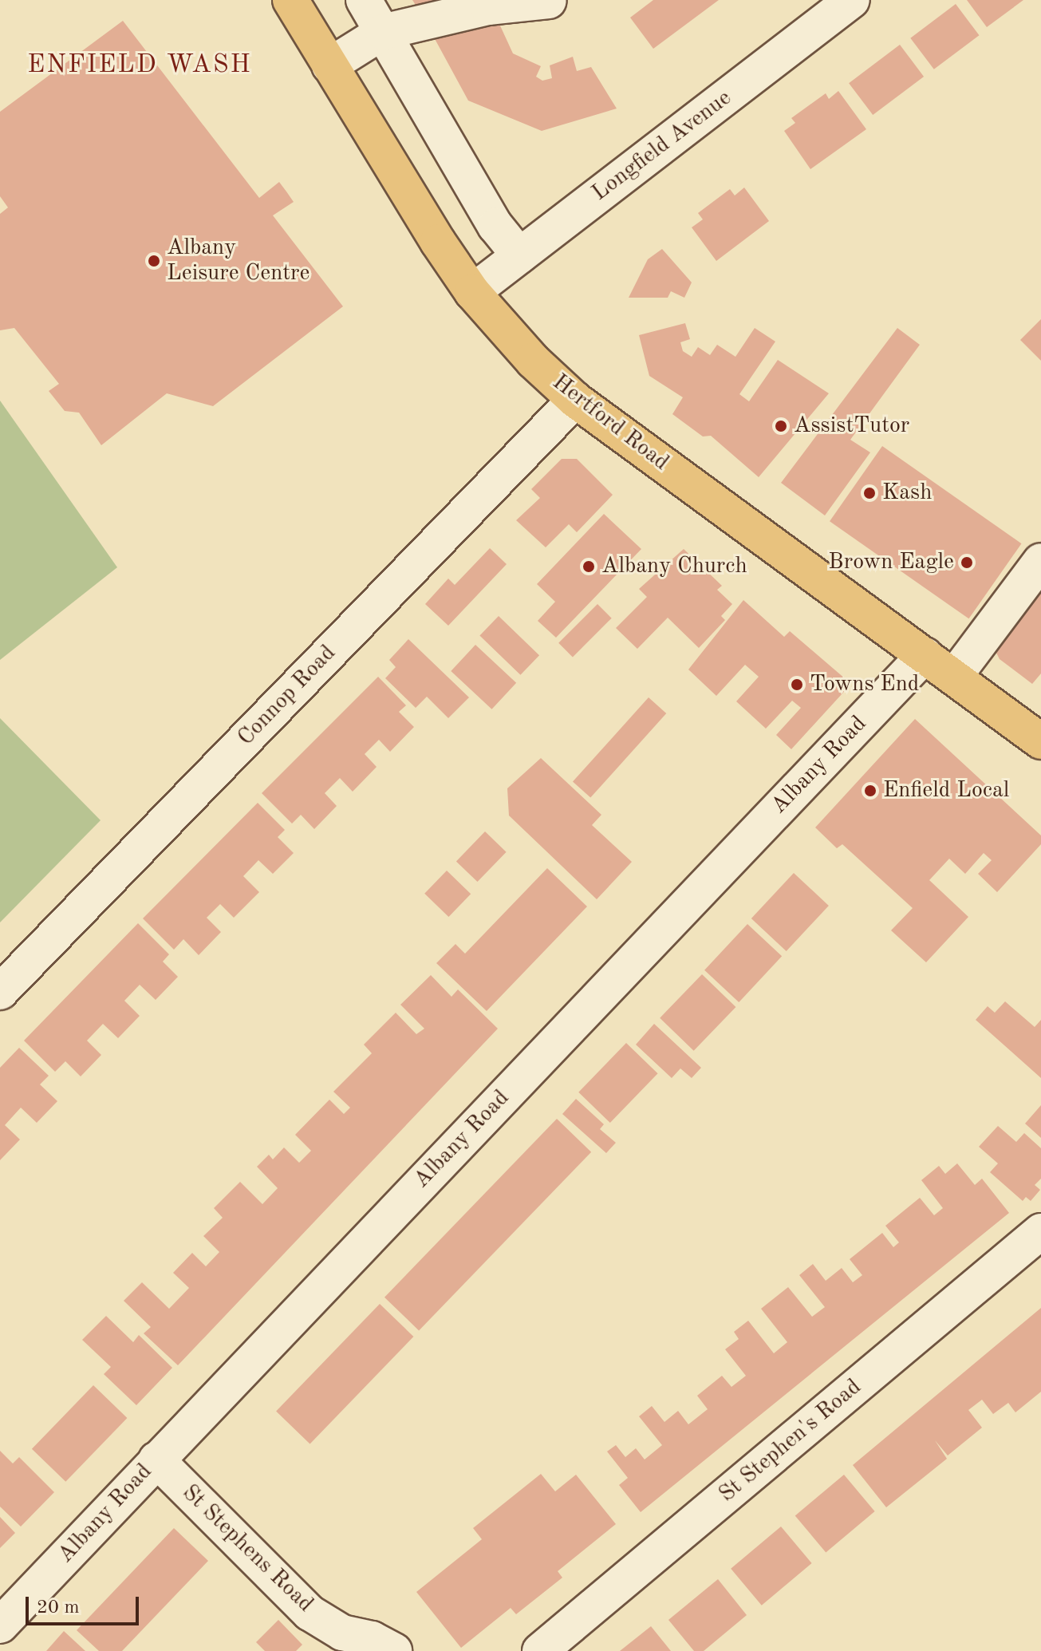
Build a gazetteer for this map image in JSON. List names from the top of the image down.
{
  "streets": {
    "main road": ["Hertford Road"],
    "street": [
      "Longfield Avenue",
      "Connop Road",
      "Albany Road",
      "St Stephen's Road",
      "St Stephens Road"
    ]
  },
  "crossings": [
    ["Longfield Avenue", "Hertford Road"],
    ["Hertford Road", "Connop Road"],
    ["Hertford Road", "Albany Road"],
    ["Albany Road", "St Stephens Road"]
  ],
  "districts": ["ENFIELD WASH"],
  "places": [
    "Albany Leisure Centre",
    "AssistTutor",
    "Kash",
    "Brown Eagle",
    "Albany Church",
    "Towns End",
    "Enfield Local"
  ],
  "scale_bar": "20 m"
}
